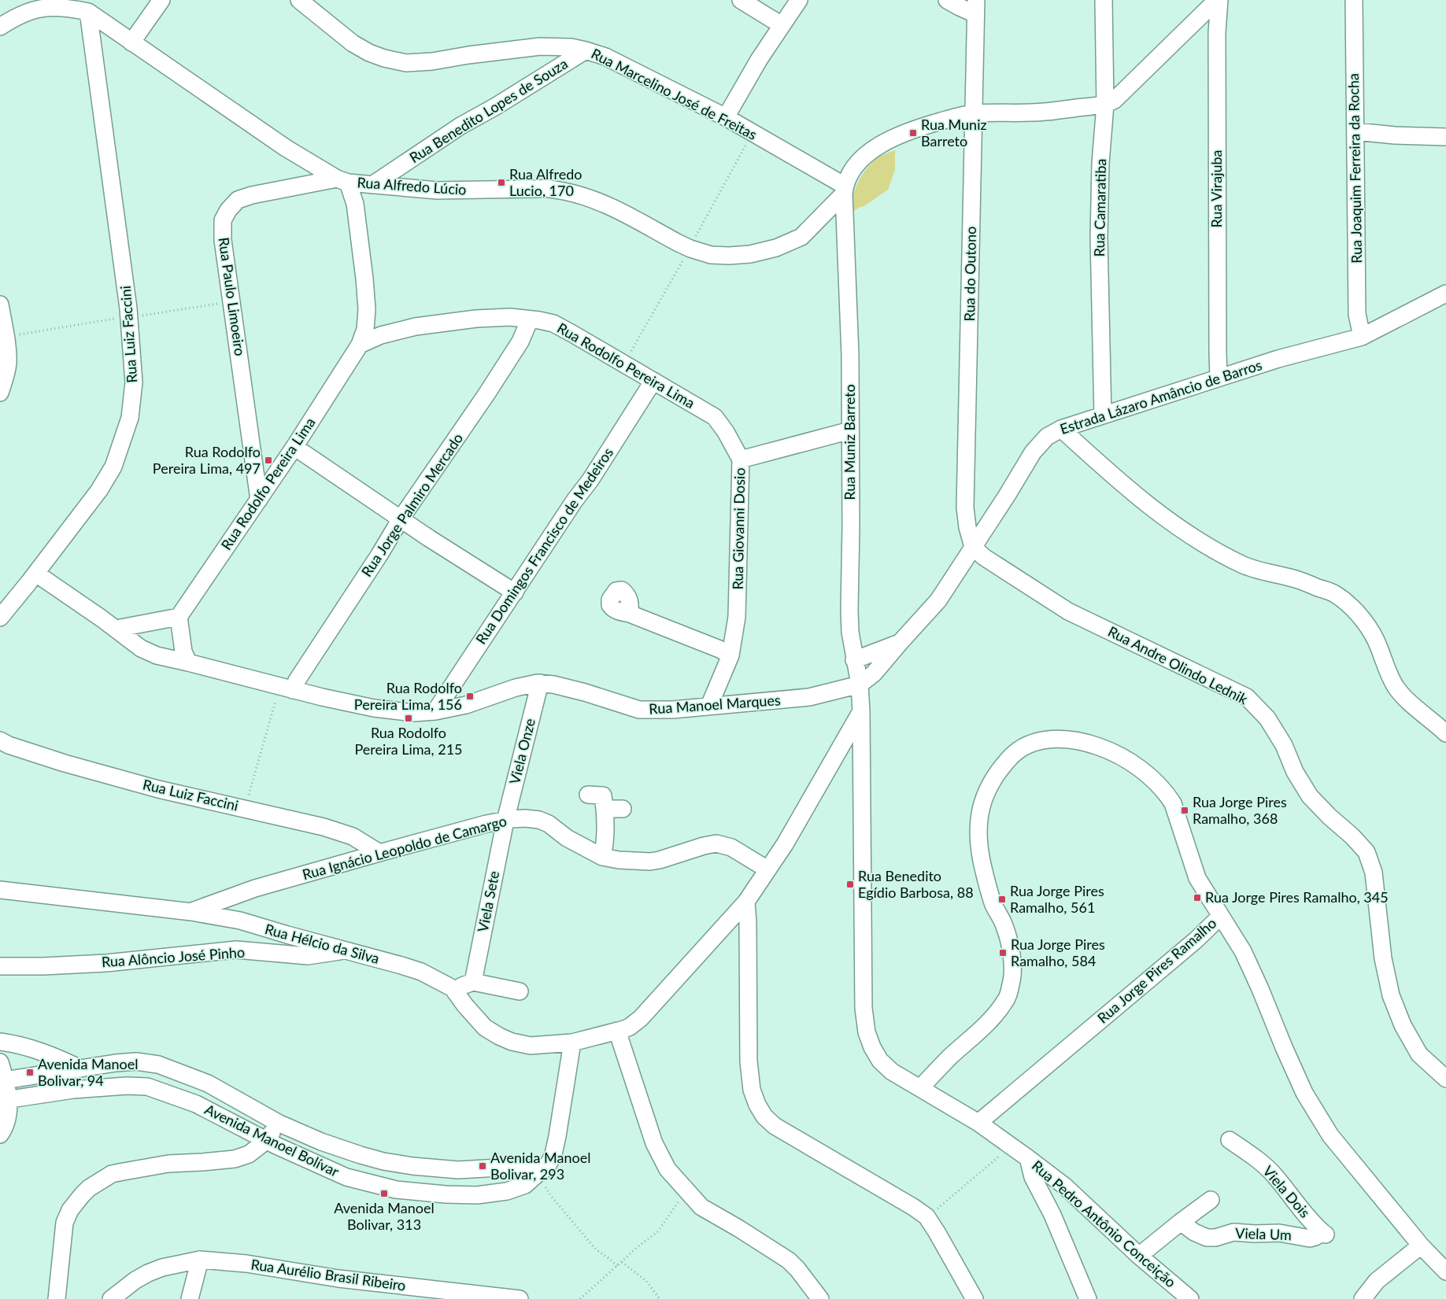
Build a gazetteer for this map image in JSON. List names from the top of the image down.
{
  "streets": {
    "street": [
      "Rua Marcelino José de Freitas",
      "Rua Benedito Lopes de Souza",
      "Rua Joaquim Ferreira da Rocha",
      "Rua Alfredo Lúcio",
      "Rua Virajuba",
      "Rua Camaratiba",
      "Rua do Outono",
      "Rua Paulo Limoeiro",
      "Rua Luiz Faccini",
      "Rua Rodolfo Pereira Lima",
      "Estrada Lázaro Amâncio de Barros",
      "Rua Muniz Barreto",
      "Rua Jorge Palmiro Mercado",
      "Rua Giovanni Dosio",
      "Rua Domingos Francisco de Medeiros",
      "Rua Andre Olindo Lednik",
      "Rua Manoel Marques",
      "Viela Onze",
      "Rua Ignácio Leopoldo de Camargo",
      "Viela Sete",
      "Rua Hélcio da Silva",
      "Rua Alôncio José Pinho",
      "Rua Jorge Pires Ramalho",
      "Avenida Manoel Bolívar",
      "Viela Dois",
      "Rua Pedro Antônio Conceição",
      "Viela Um",
      "Rua Aurélio Brasil Ribeiro"
    ]
  },
  "crossings": [
    ["Rua Marcelino José de Freitas", "Rua Benedito Lopes de Souza"],
    ["Rua Marcelino José de Freitas", "Rua Alfredo Lúcio"],
    ["Rua Marcelino José de Freitas", "Rua Muniz Barreto"],
    ["Rua Benedito Lopes de Souza", "Rua Alfredo Lúcio"],
    ["Rua Joaquim Ferreira da Rocha", "Estrada Lázaro Amâncio de Barros"],
    ["Rua Alfredo Lúcio", "Rua Paulo Limoeiro"],
    ["Rua Alfredo Lúcio", "Rua Luiz Faccini"],
    ["Rua Alfredo Lúcio", "Rua Muniz Barreto"],
    ["Rua Virajuba", "Estrada Lázaro Amâncio de Barros"],
    ["Rua Camaratiba", "Estrada Lázaro Amâncio de Barros"],
    ["Rua Camaratiba", "Rua Muniz Barreto"],
    ["Rua do Outono", "Estrada Lázaro Amâncio de Barros"],
    ["Rua do Outono", "Rua Muniz Barreto"],
    ["Rua do Outono", "Rua Andre Olindo Lednik"],
    ["Rua Paulo Limoeiro", "Rua Rodolfo Pereira Lima"],
    ["Rua Luiz Faccini", "Rua Ignácio Leopoldo de Camargo"],
    ["Rua Rodolfo Pereira Lima", "Rua Jorge Palmiro Mercado"],
    ["Rua Rodolfo Pereira Lima", "Rua Giovanni Dosio"],
    ["Rua Rodolfo Pereira Lima", "Rua Domingos Francisco de Medeiros"],
    ["Estrada Lázaro Amâncio de Barros", "Rua Muniz Barreto"],
    ["Estrada Lázaro Amâncio de Barros", "Rua Andre Olindo Lednik"],
    ["Estrada Lázaro Amâncio de Barros", "Rua Manoel Marques"],
    ["Rua Muniz Barreto", "Rua Giovanni Dosio"],
    ["Rua Muniz Barreto", "Rua Manoel Marques"],
    ["Rua Muniz Barreto", "Rua Jorge Pires Ramalho"],
    ["Rua Muniz Barreto", "Rua Pedro Antônio Conceição"],
    ["Rua Giovanni Dosio", "Rua Manoel Marques"],
    ["Rua Manoel Marques", "Viela Onze"],
    ["Viela Onze", "Rua Ignácio Leopoldo de Camargo"],
    ["Viela Onze", "Viela Sete"],
    ["Rua Ignácio Leopoldo de Camargo", "Viela Sete"],
    ["Rua Ignácio Leopoldo de Camargo", "Rua Hélcio da Silva"],
    ["Rua Hélcio da Silva", "Rua Alôncio José Pinho"],
    ["Rua Jorge Pires Ramalho", "Rua Pedro Antônio Conceição"],
    ["Viela Dois", "Viela Um"]
  ],
  "places": {
    "transit": [
      "Rua Muniz Barreto",
      "Rua Alfredo Lucio, 170",
      "Rua Rodolfo Pereira Lima, 497",
      "Rua Rodolfo Pereira Lima, 156",
      "Rua Rodolfo Pereira Lima, 215",
      "Rua Jorge Pires Ramalho, 368",
      "Rua Benedito Egídio Barbosa, 88",
      "Rua Jorge Pires Ramalho, 345",
      "Rua Jorge Pires Ramalho, 561",
      "Rua Jorge Pires Ramalho, 584",
      "Avenida Manoel Bolivar, 94",
      "Avenida Manoel Bolivar, 293",
      "Avenida Manoel Bolivar, 313"
    ]
  }
}
